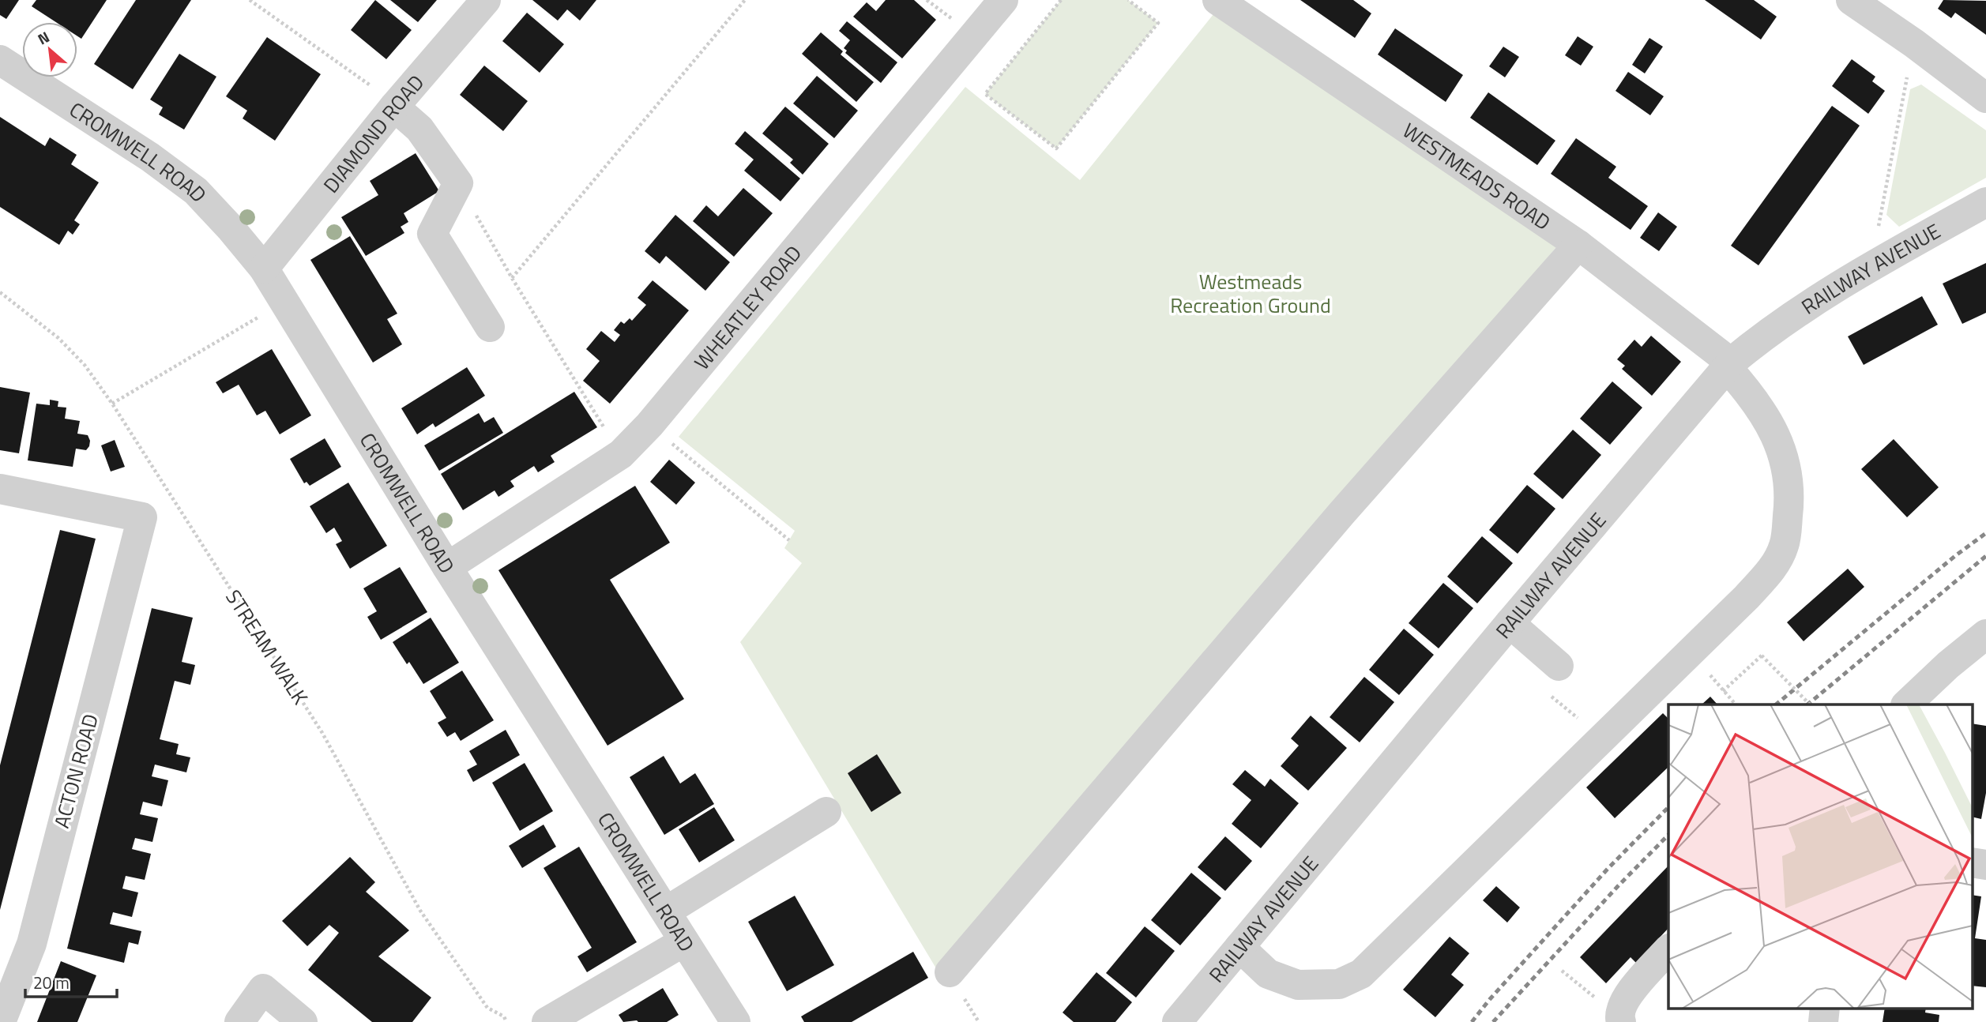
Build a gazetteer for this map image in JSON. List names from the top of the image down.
{
  "streets": {
    "street": [
      "DIAMOND ROAD",
      "CROMWELL ROAD",
      "WESTMEADS ROAD",
      "RAILWAY AVENUE",
      "WHEATLEY ROAD",
      "ACTON ROAD"
    ],
    "path": ["STREAM WALK"]
  },
  "crossings": [
    ["DIAMOND ROAD", "CROMWELL ROAD"],
    ["CROMWELL ROAD", "WHEATLEY ROAD"],
    ["WESTMEADS ROAD", "RAILWAY AVENUE"]
  ],
  "parks": ["Westmeads Recreation Ground"],
  "scale_bar": "20 m",
  "north": "top left"
}
